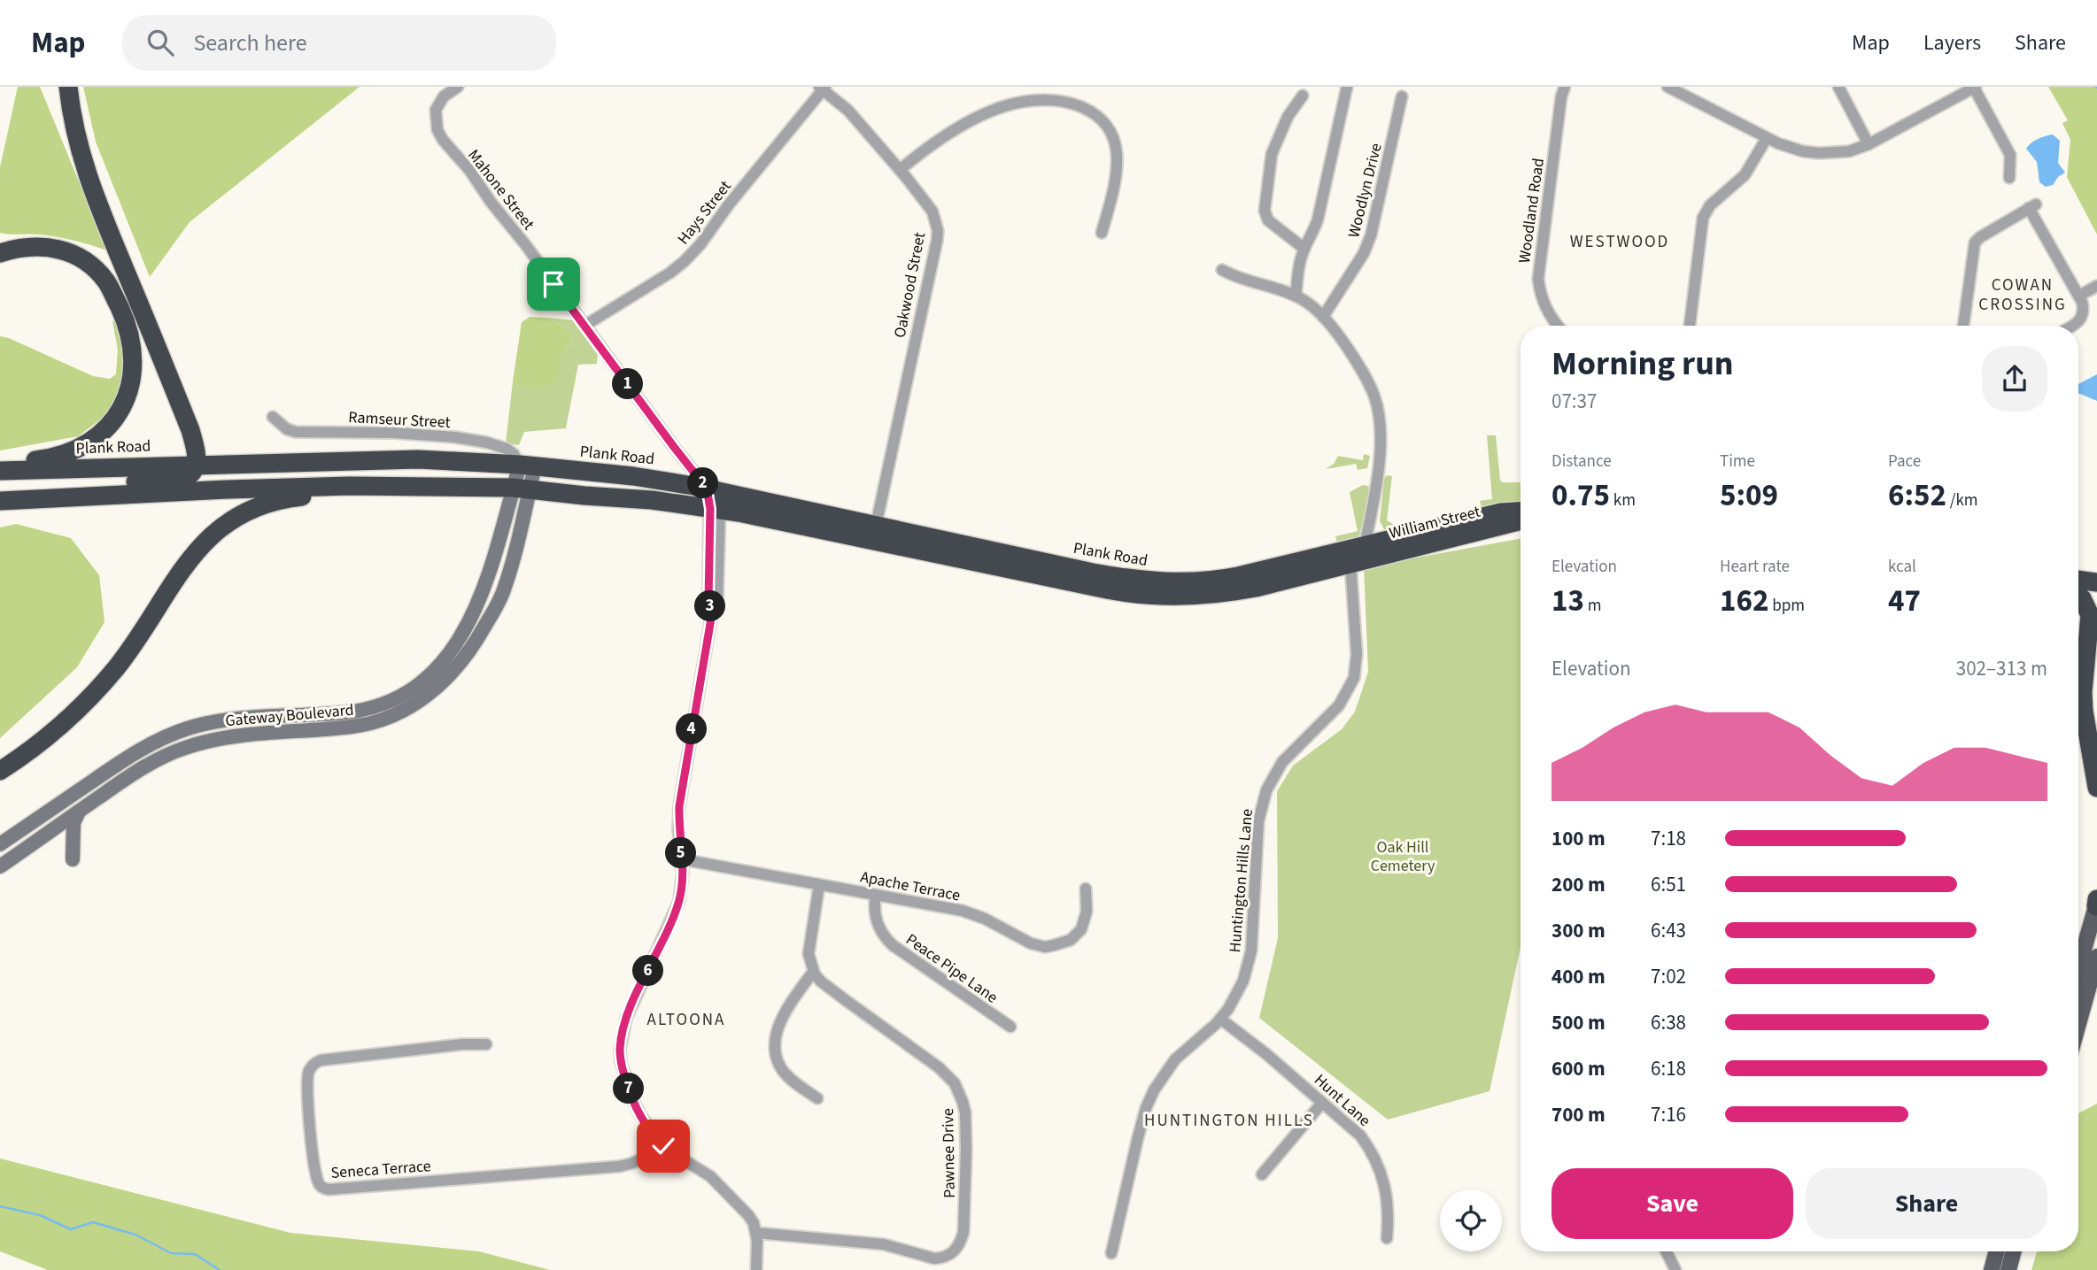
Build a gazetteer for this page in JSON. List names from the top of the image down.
{
  "streets": {
    "highway": ["Plank Road", "William Street"],
    "street": [
      "Mahone Street",
      "Woodlyn Drive",
      "Woodland Road",
      "Hays Street",
      "Oakwood Street",
      "Ramseur Street",
      "Gateway Boulevard",
      "Huntington Hills Lane",
      "Apache Terrace",
      "Peace Pipe Lane",
      "Hunt Lane",
      "Pawnee Drive",
      "Seneca Terrace"
    ]
  },
  "crossings": [
    ["Mahone Street", "Hays Street"],
    ["Mahone Street", "Plank Road"],
    ["Hays Street", "Oakwood Street"],
    ["Oakwood Street", "Plank Road"],
    ["Ramseur Street", "Plank Road"],
    ["Ramseur Street", "Gateway Boulevard"],
    ["Plank Road", "William Street"],
    ["Plank Road", "Gateway Boulevard"],
    ["William Street", "Huntington Hills Lane"],
    ["Huntington Hills Lane", "Hunt Lane"],
    ["Apache Terrace", "Peace Pipe Lane"]
  ],
  "districts": [
    "WESTWOOD",
    "COWAN CROSSING",
    "ALTOONA",
    "HUNTINGTON HILLS"
  ],
  "parks": ["Oak Hill Cemetery"],
  "page": {
    "header": "Map",
    "search": "Search here",
    "nav": ["Map", "Layers", "Share"],
    "heading": ["Morning run", "07:37"],
    "pins": [
      "1",
      "2",
      "3",
      "4",
      "5",
      "6",
      "7"
    ],
    "stats": [
      ["Distance", "0.75 km"],
      ["Time", "5:09"],
      ["Pace", "6:52 /km"],
      ["Elevation", "13 m"],
      ["Heart rate", "162 bpm"],
      ["kcal", "47"]
    ],
    "chart": ["Elevation", "302–313 m"],
    "list": [
      {
        "name": "100 m",
        "note": "7:18"
      },
      {
        "name": "200 m",
        "note": "6:51"
      },
      {
        "name": "300 m",
        "note": "6:43"
      },
      {
        "name": "400 m",
        "note": "7:02"
      },
      {
        "name": "500 m",
        "note": "6:38"
      },
      {
        "name": "600 m",
        "note": "6:18"
      },
      {
        "name": "700 m",
        "note": "7:16"
      }
    ],
    "buttons": ["Save", "Share"]
  }
}
